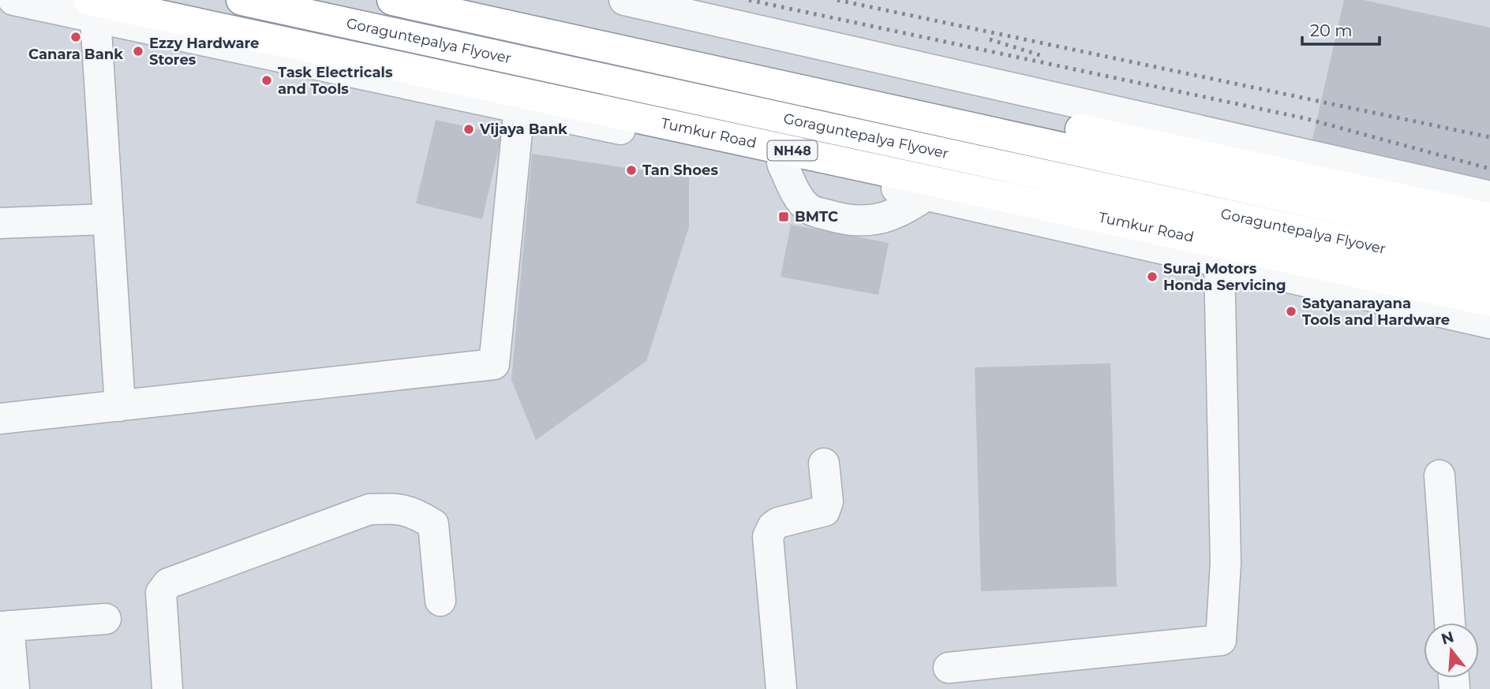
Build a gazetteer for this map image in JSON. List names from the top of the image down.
{
  "streets": {
    "highway": ["Goraguntepalya Flyover", "Tumkur Road", "NH48"]
  },
  "places": {
    "other": [
      "Canara Bank",
      "Ezzy Hardware Stores",
      "Task Electricals and Tools",
      "Vijaya Bank",
      "Tan Shoes",
      "Suraj Motors Honda Servicing",
      "Satyanarayana Tools and Hardware"
    ],
    "transit": ["BMTC"]
  },
  "scale_bar": "20 m",
  "north": "top"
}
